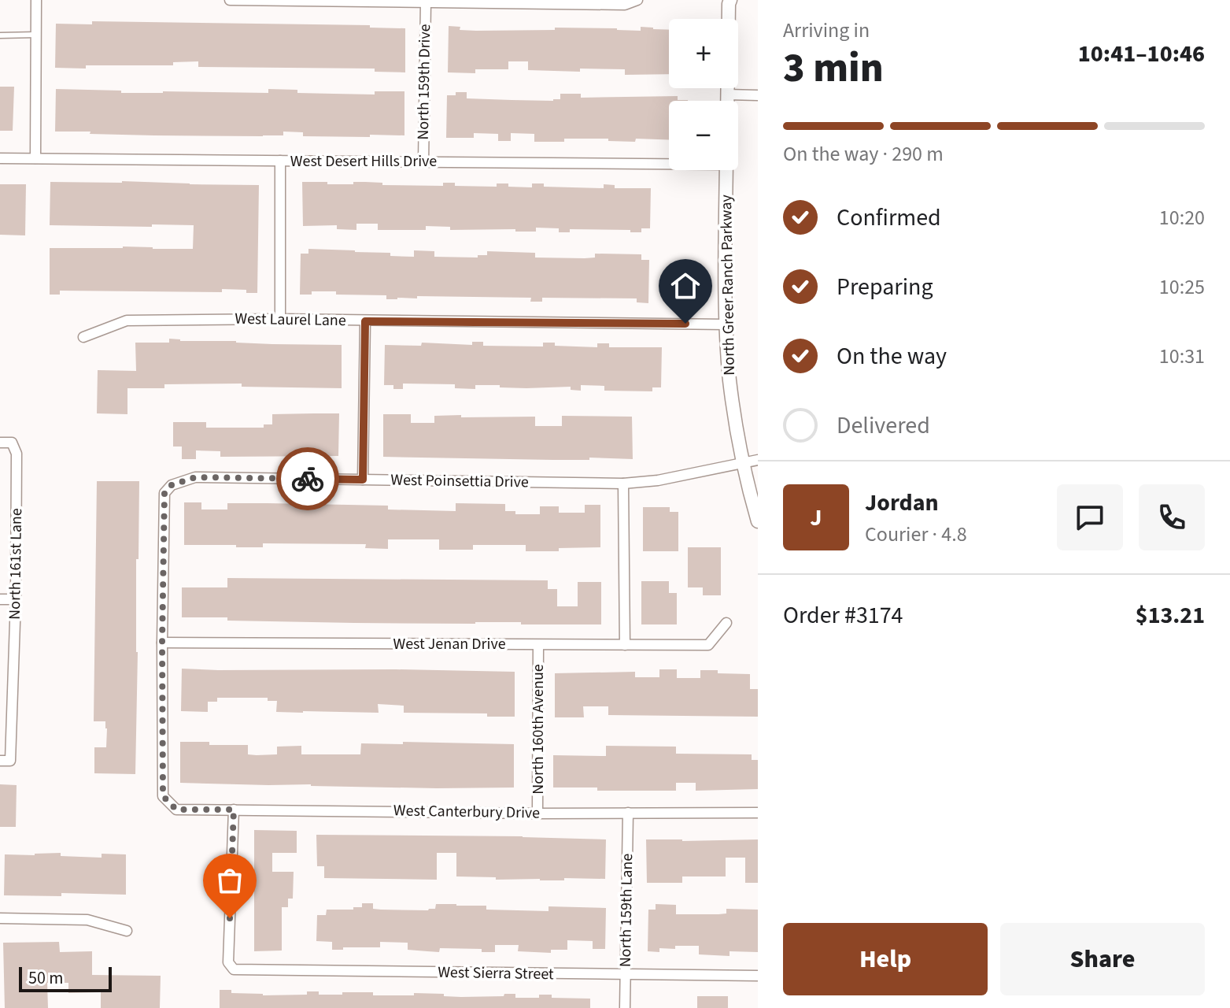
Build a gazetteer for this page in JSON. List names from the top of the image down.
{
  "streets": {
    "street": [
      "North 159th Drive",
      "West Desert Hills Drive",
      "North Greer Ranch Parkway",
      "West Laurel Lane",
      "West Poinsettia Drive",
      "North 161st Lane",
      "West Jenan Drive",
      "North 160th Avenue",
      "West Canterbury Drive",
      "North 159th Lane",
      "West Sierra Street"
    ]
  },
  "crossings": [
    ["North 159th Drive", "West Desert Hills Drive"],
    ["North Greer Ranch Parkway", "West Laurel Lane"],
    ["North Greer Ranch Parkway", "West Poinsettia Drive"],
    ["West Poinsettia Drive", "West Jenan Drive"],
    ["West Poinsettia Drive", "West Canterbury Drive"],
    ["West Jenan Drive", "North 160th Avenue"],
    ["West Jenan Drive", "West Canterbury Drive"],
    ["North 160th Avenue", "West Canterbury Drive"],
    ["West Canterbury Drive", "North 159th Lane"],
    ["West Canterbury Drive", "West Sierra Street"],
    ["North 159th Lane", "West Sierra Street"]
  ],
  "scale_bar": "50 m",
  "page": {
    "heading": ["3 min", "Arriving in", "10:41–10:46"],
    "panel": [
      "Jordan",
      "Courier · 4.8",
      "Order #3174",
      "$13.21"
    ],
    "map_buttons": ["+", "−"],
    "bar": "On the way · 290 m",
    "list": [
      ["Confirmed", "10:20"],
      ["Preparing", "10:25"],
      ["On the way", "10:31"],
      "Delivered"
    ],
    "round": "J",
    "buttons": ["Help", "Share"],
    "scale": "50 m"
  }
}
